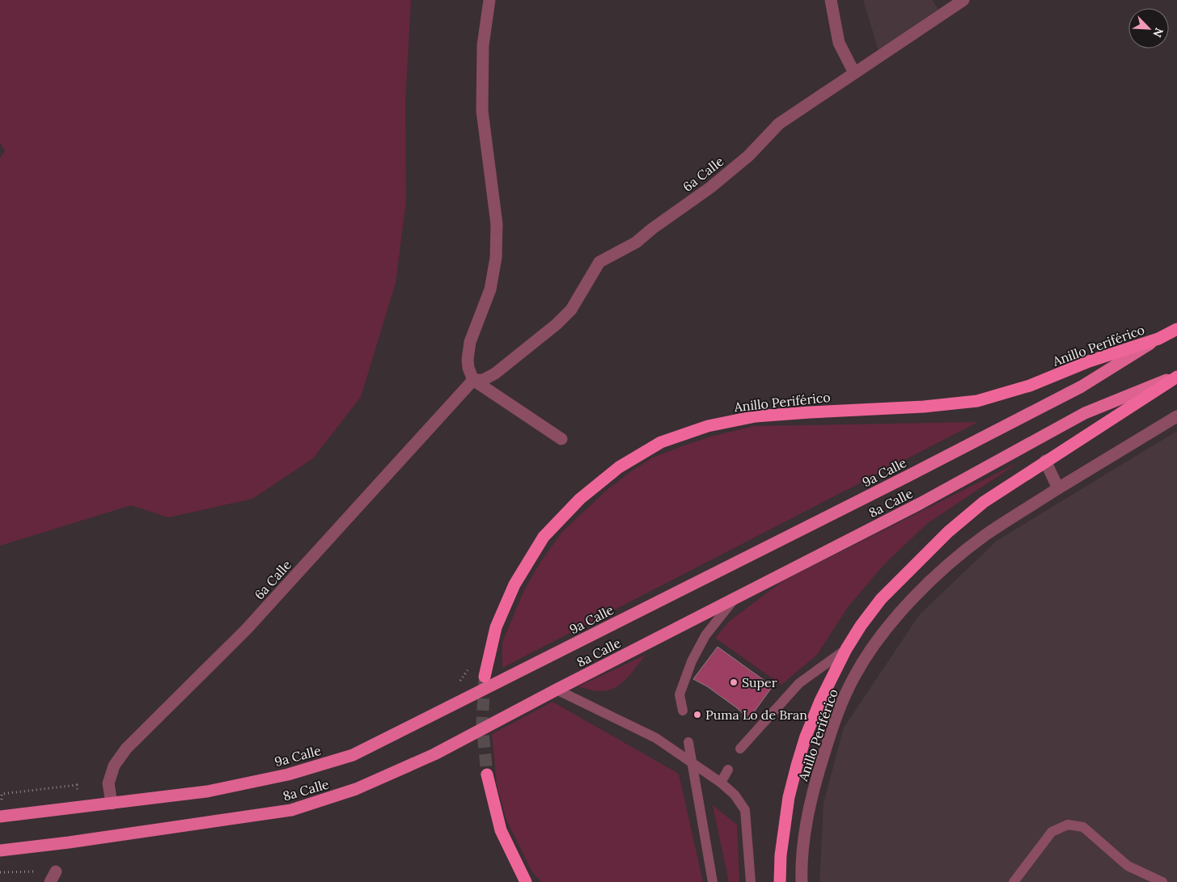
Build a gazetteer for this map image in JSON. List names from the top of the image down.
{
  "streets": {
    "highway": ["Anillo Periférico"],
    "main road": ["9a Calle", "8a Calle"],
    "street": ["6a Calle"]
  },
  "crossings": [
    ["6a Calle", "9a Calle"],
    ["Anillo Periférico", "9a Calle"],
    ["Anillo Periférico", "8a Calle"]
  ],
  "places": ["Super", "Puma Lo de Bran"],
  "north": "bottom right"
}
